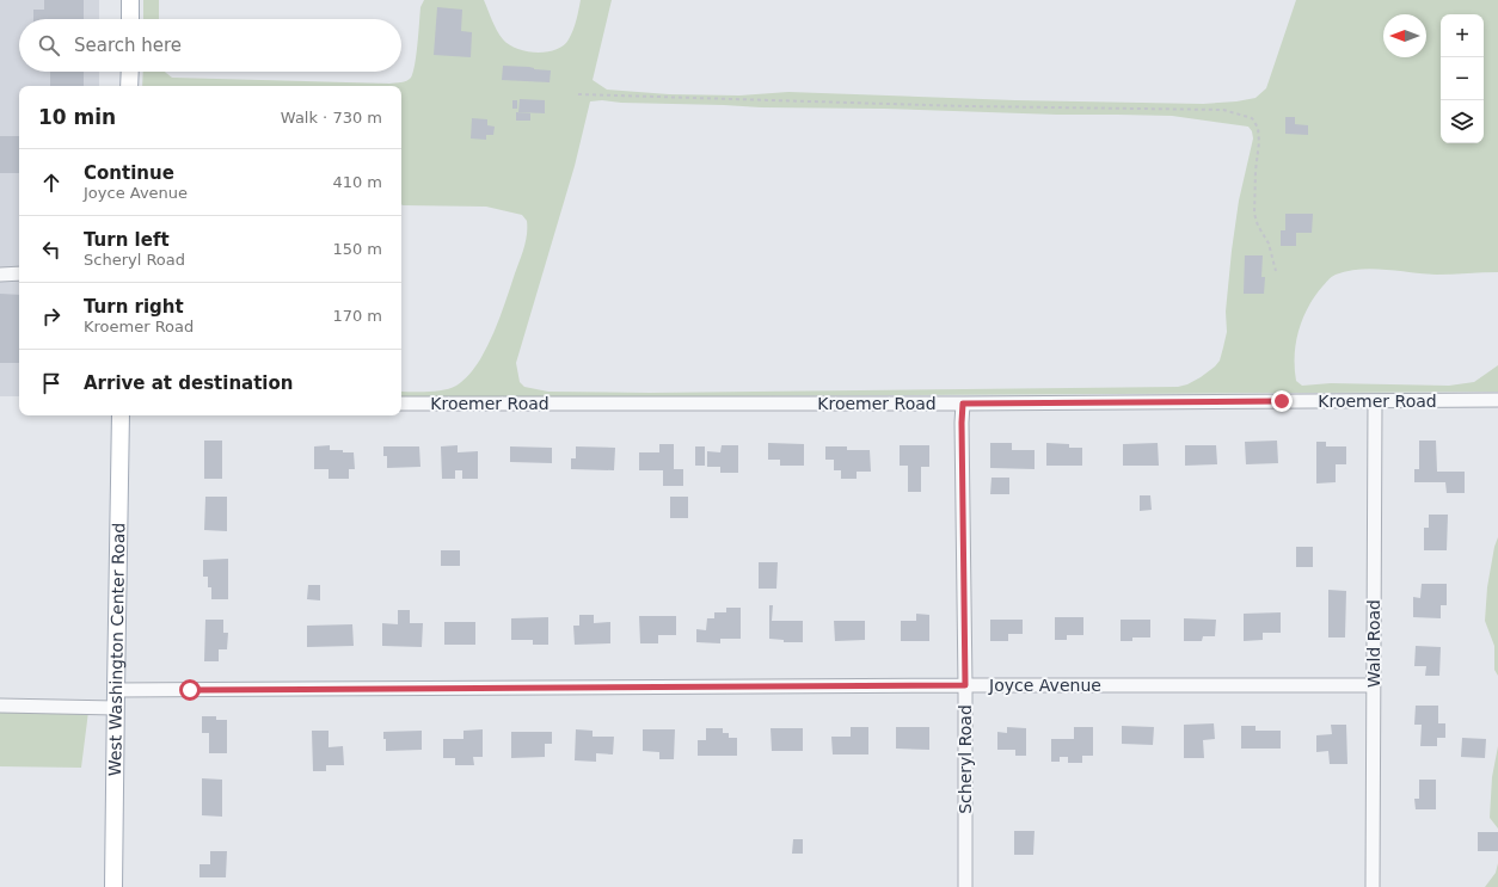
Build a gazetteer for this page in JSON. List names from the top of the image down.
{
  "streets": {
    "main road": ["West Washington Center Road"],
    "street": [
      "Kroemer Road",
      "Wald Road",
      "Joyce Avenue",
      "Scheryl Road"
    ]
  },
  "crossings": [
    ["Kroemer Road", "Wald Road"],
    ["Kroemer Road", "Scheryl Road"],
    ["Wald Road", "Joyce Avenue"],
    ["West Washington Center Road", "Joyce Avenue"],
    ["Joyce Avenue", "Scheryl Road"]
  ],
  "north": "left",
  "page": {
    "map_buttons": ["+", "−"],
    "search": "Search here",
    "heading": ["10 min", "Walk · 730 m"],
    "list": [
      ["Continue", "Joyce Avenue", "410 m"],
      ["Turn left", "Scheryl Road", "150 m"],
      ["Turn right", "Kroemer Road", "170 m"],
      "Arrive at destination"
    ]
  }
}
